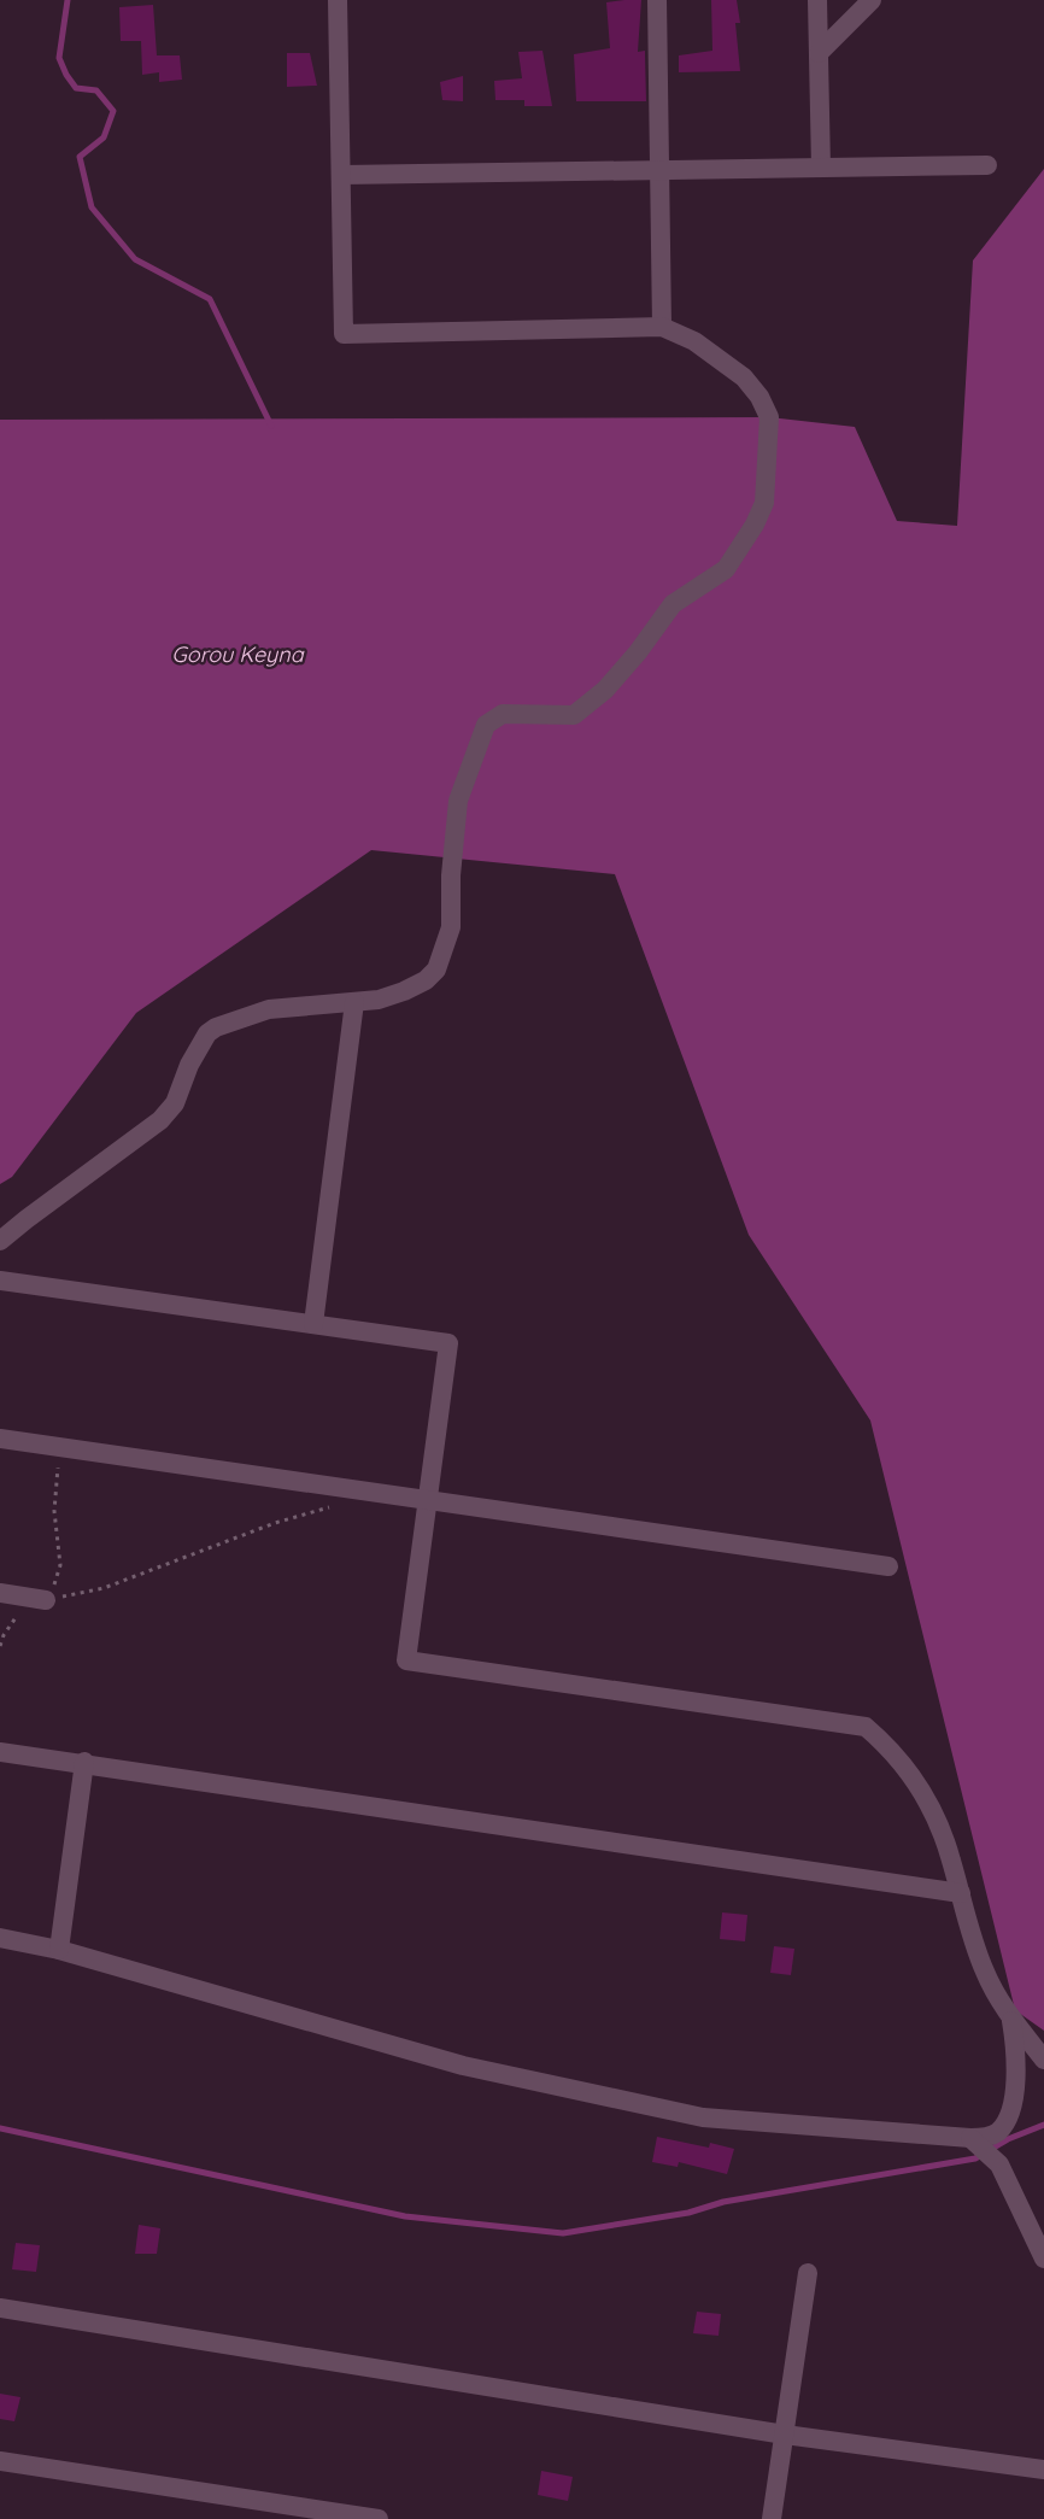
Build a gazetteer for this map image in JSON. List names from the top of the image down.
{
  "water": ["Gorou Keyna"]
}
